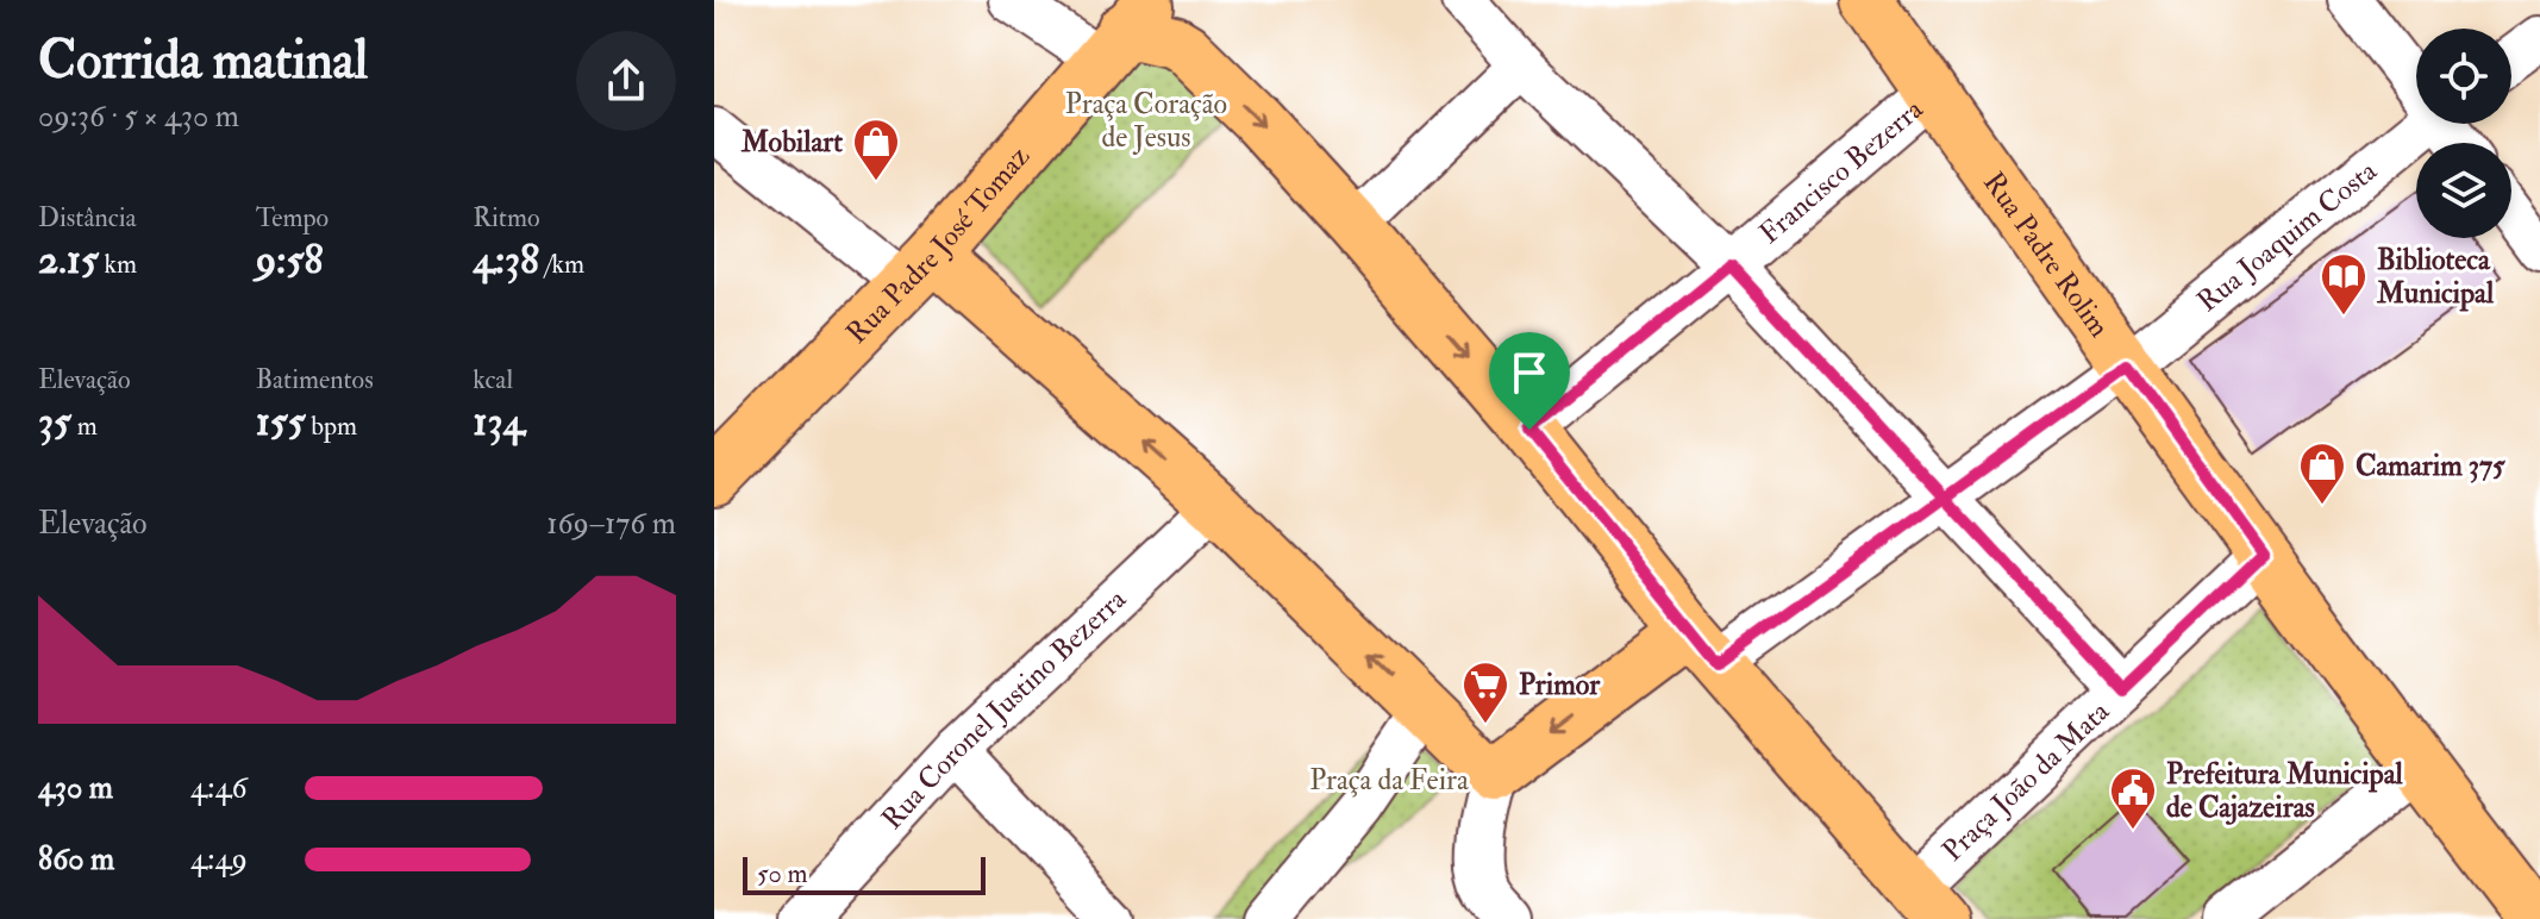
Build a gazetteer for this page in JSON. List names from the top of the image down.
{
  "streets": {
    "main road": ["Rua Padre José Tomaz", "Rua Padre Rolim"],
    "street": [
      "Francisco Bezerra",
      "Rua Joaquim Costa",
      "Rua Coronel Justino Bezerra",
      "Praça João da Mata"
    ]
  },
  "crossings": [
    ["Francisco Bezerra", "Rua Padre Rolim"],
    ["Rua Joaquim Costa", "Rua Padre Rolim"],
    ["Rua Padre Rolim", "Praça João da Mata"]
  ],
  "parks": ["Praça Coração de Jesus", "Praça da Feira"],
  "places": {
    "shop": ["Mobilart", "Camarim 375"],
    "library": ["Biblioteca Municipal"],
    "supermarket": ["Primor"],
    "public building": ["Prefeitura Municipal de Cajazeiras"]
  },
  "scale_bar": "50 m",
  "page": {
    "heading": ["Corrida matinal", "09:36 · 5 × 430 m"],
    "stats": [
      ["Distância", "2.15 km"],
      ["Tempo", "9:58"],
      ["Ritmo", "4:38 /km"],
      ["Elevação", "35 m"],
      ["Batimentos", "155 bpm"],
      ["kcal", "134"]
    ],
    "chart": ["Elevação", "169–176 m"],
    "list": [
      {
        "name": "430 m",
        "note": "4:46"
      },
      {
        "name": "860 m",
        "note": "4:49"
      }
    ],
    "scale": "50 m"
  }
}
